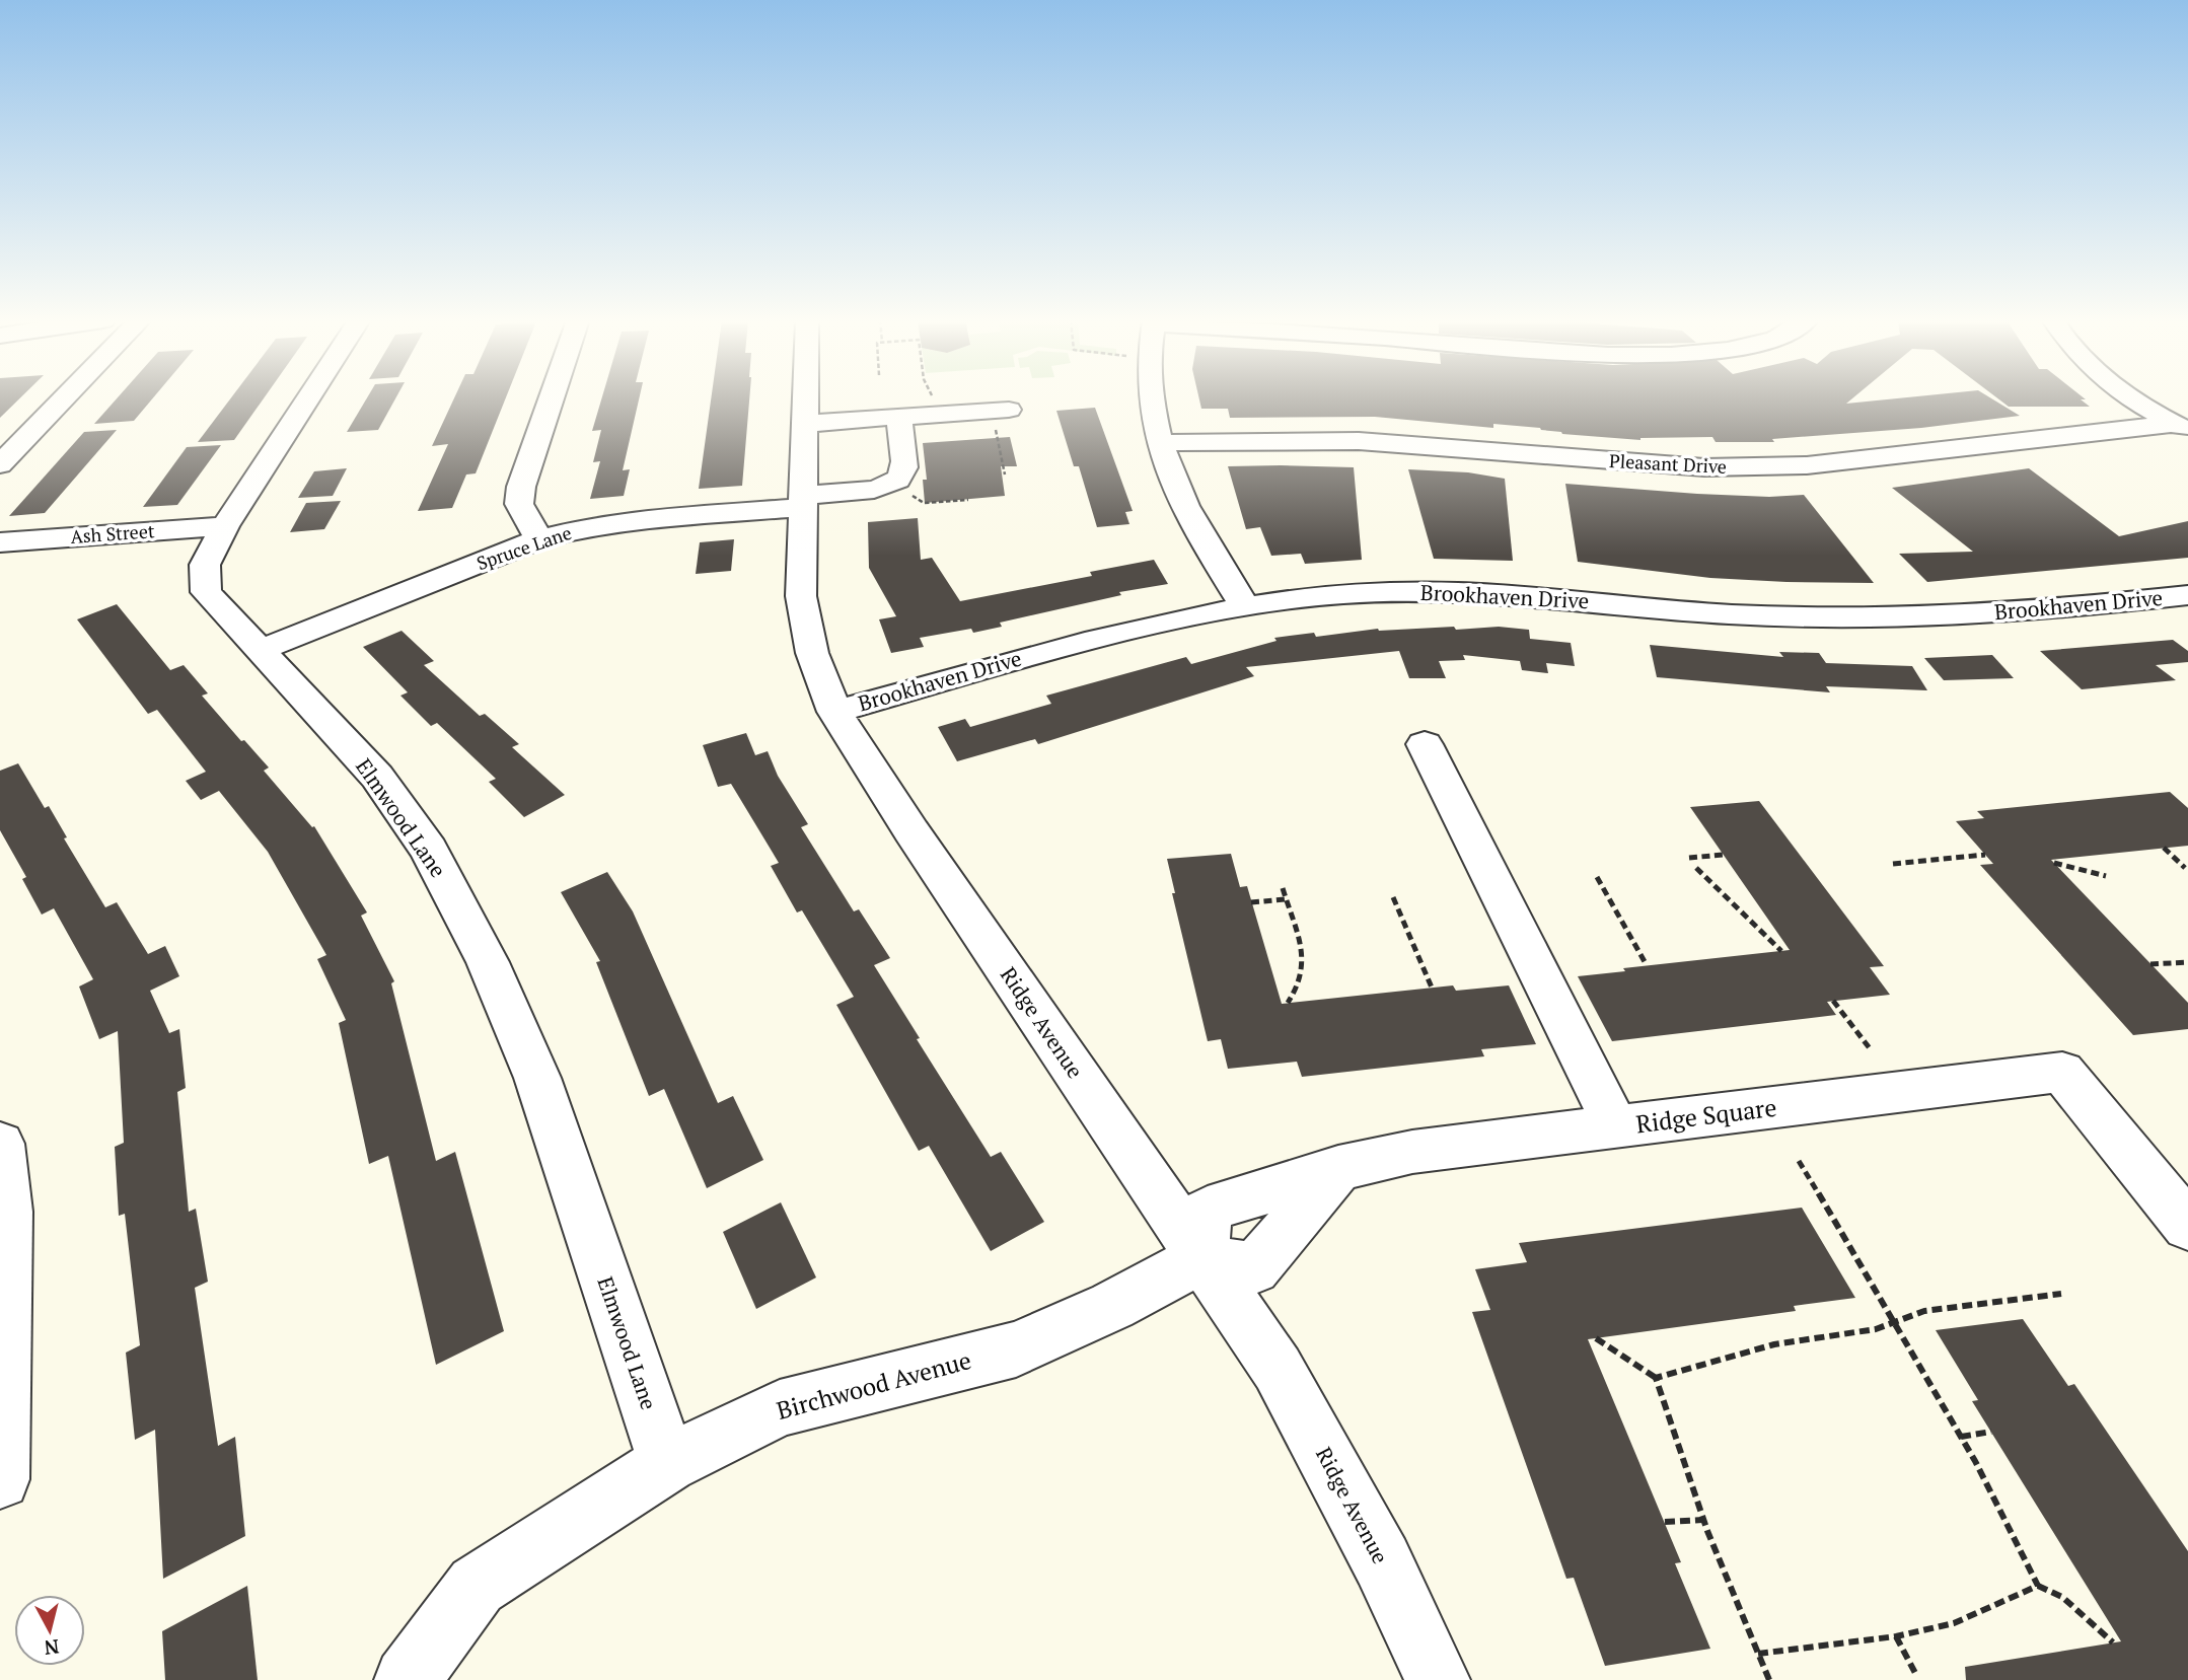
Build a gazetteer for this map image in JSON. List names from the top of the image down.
{
  "streets": {
    "street": [
      "Pleasant Drive",
      "Ash Street",
      "Spruce Lane",
      "Brookhaven Drive",
      "Elmwood Lane",
      "Ridge Avenue",
      "Ridge Square",
      "Birchwood Avenue"
    ]
  },
  "crossings": [
    ["Ash Street", "Elmwood Lane"],
    ["Spruce Lane", "Elmwood Lane"],
    ["Spruce Lane", "Ridge Avenue"],
    ["Brookhaven Drive", "Ridge Avenue"],
    ["Elmwood Lane", "Birchwood Avenue"],
    ["Ridge Avenue", "Ridge Square"],
    ["Ridge Avenue", "Birchwood Avenue"],
    ["Ridge Square", "Birchwood Avenue"]
  ],
  "north": "bottom"
}
